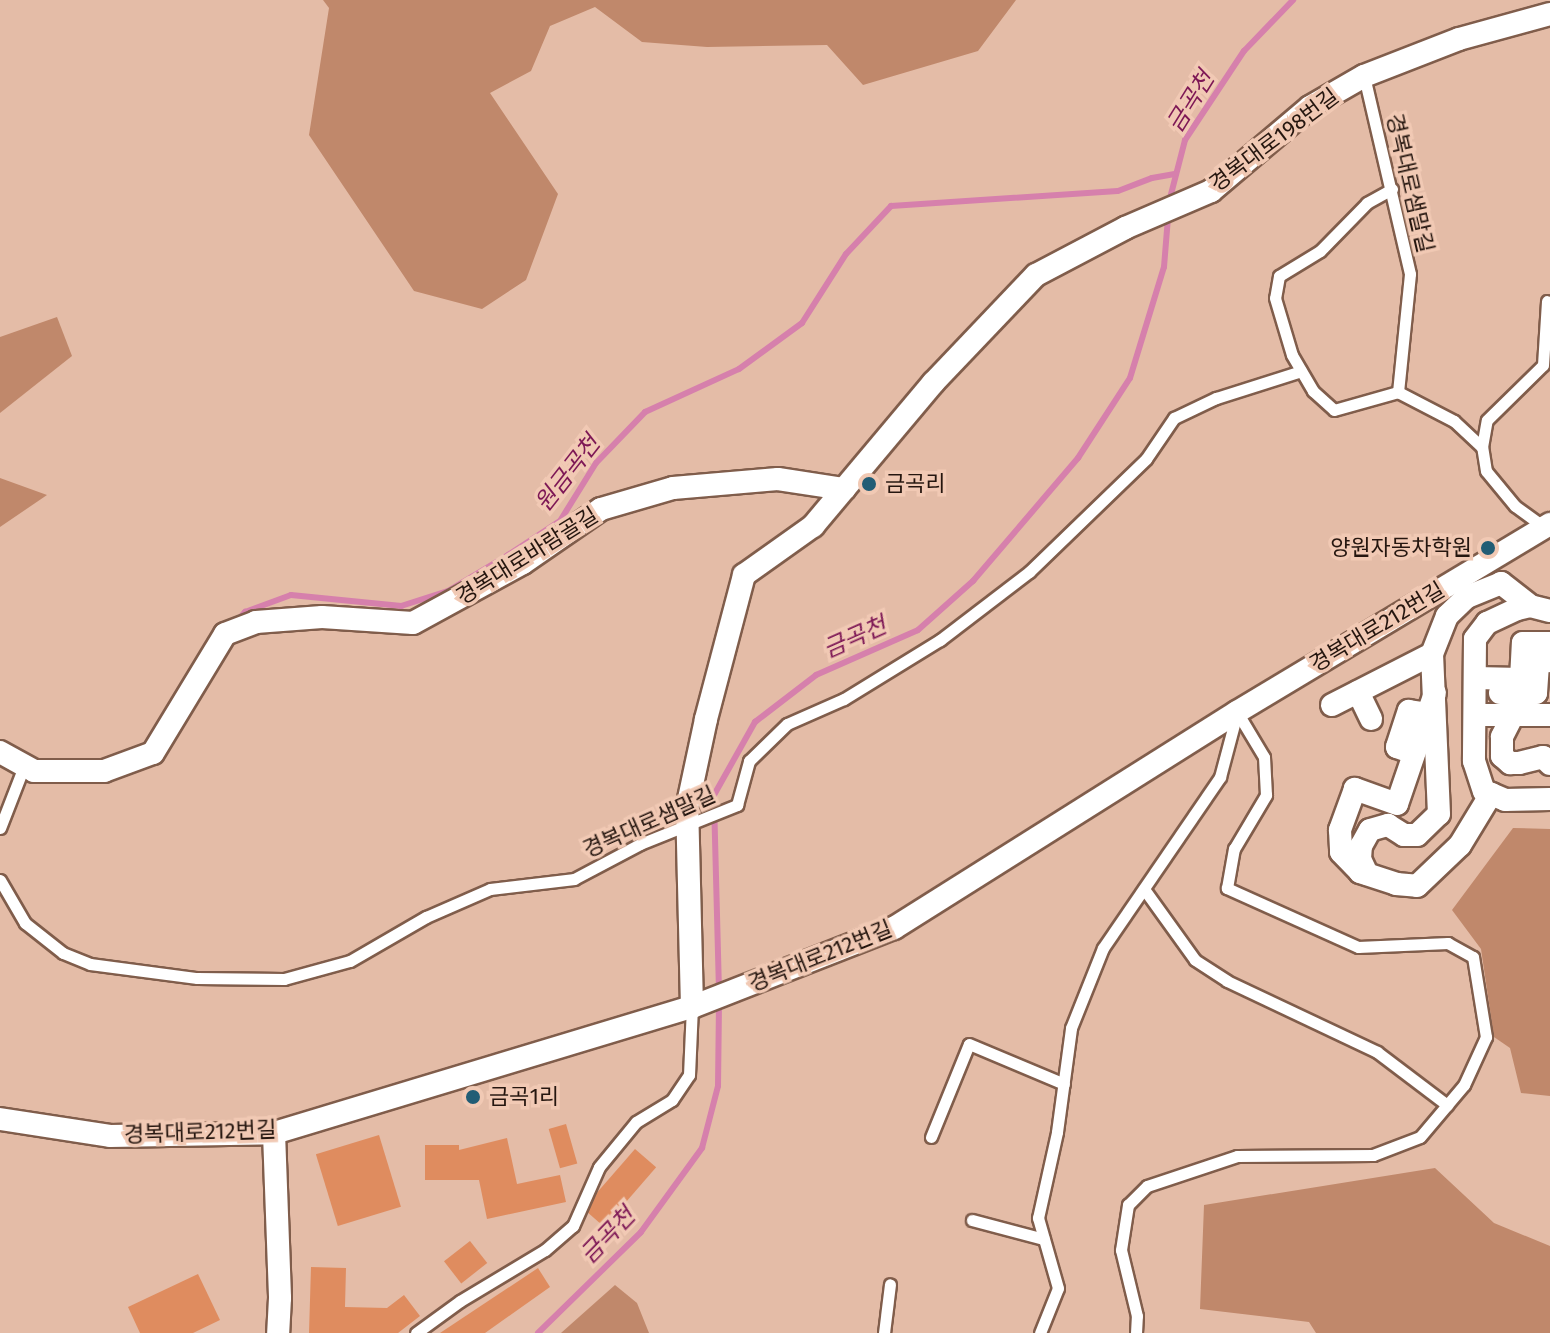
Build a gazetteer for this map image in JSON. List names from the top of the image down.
{
  "streets": {
    "street": ["경복대로198번길", "경복대로바람골길", "경복대로212번길"],
    "lane": ["경복대로샘말길"]
  },
  "crossings": [
    ["경복대로198번길", "경복대로샘말길"],
    ["경복대로198번길", "경복대로바람골길"],
    ["경복대로198번길", "경복대로212번길"]
  ],
  "water": ["금곡천", "원금곡천"],
  "places": ["금곡리", "양원자동차학원", "금곡1리"]
}
